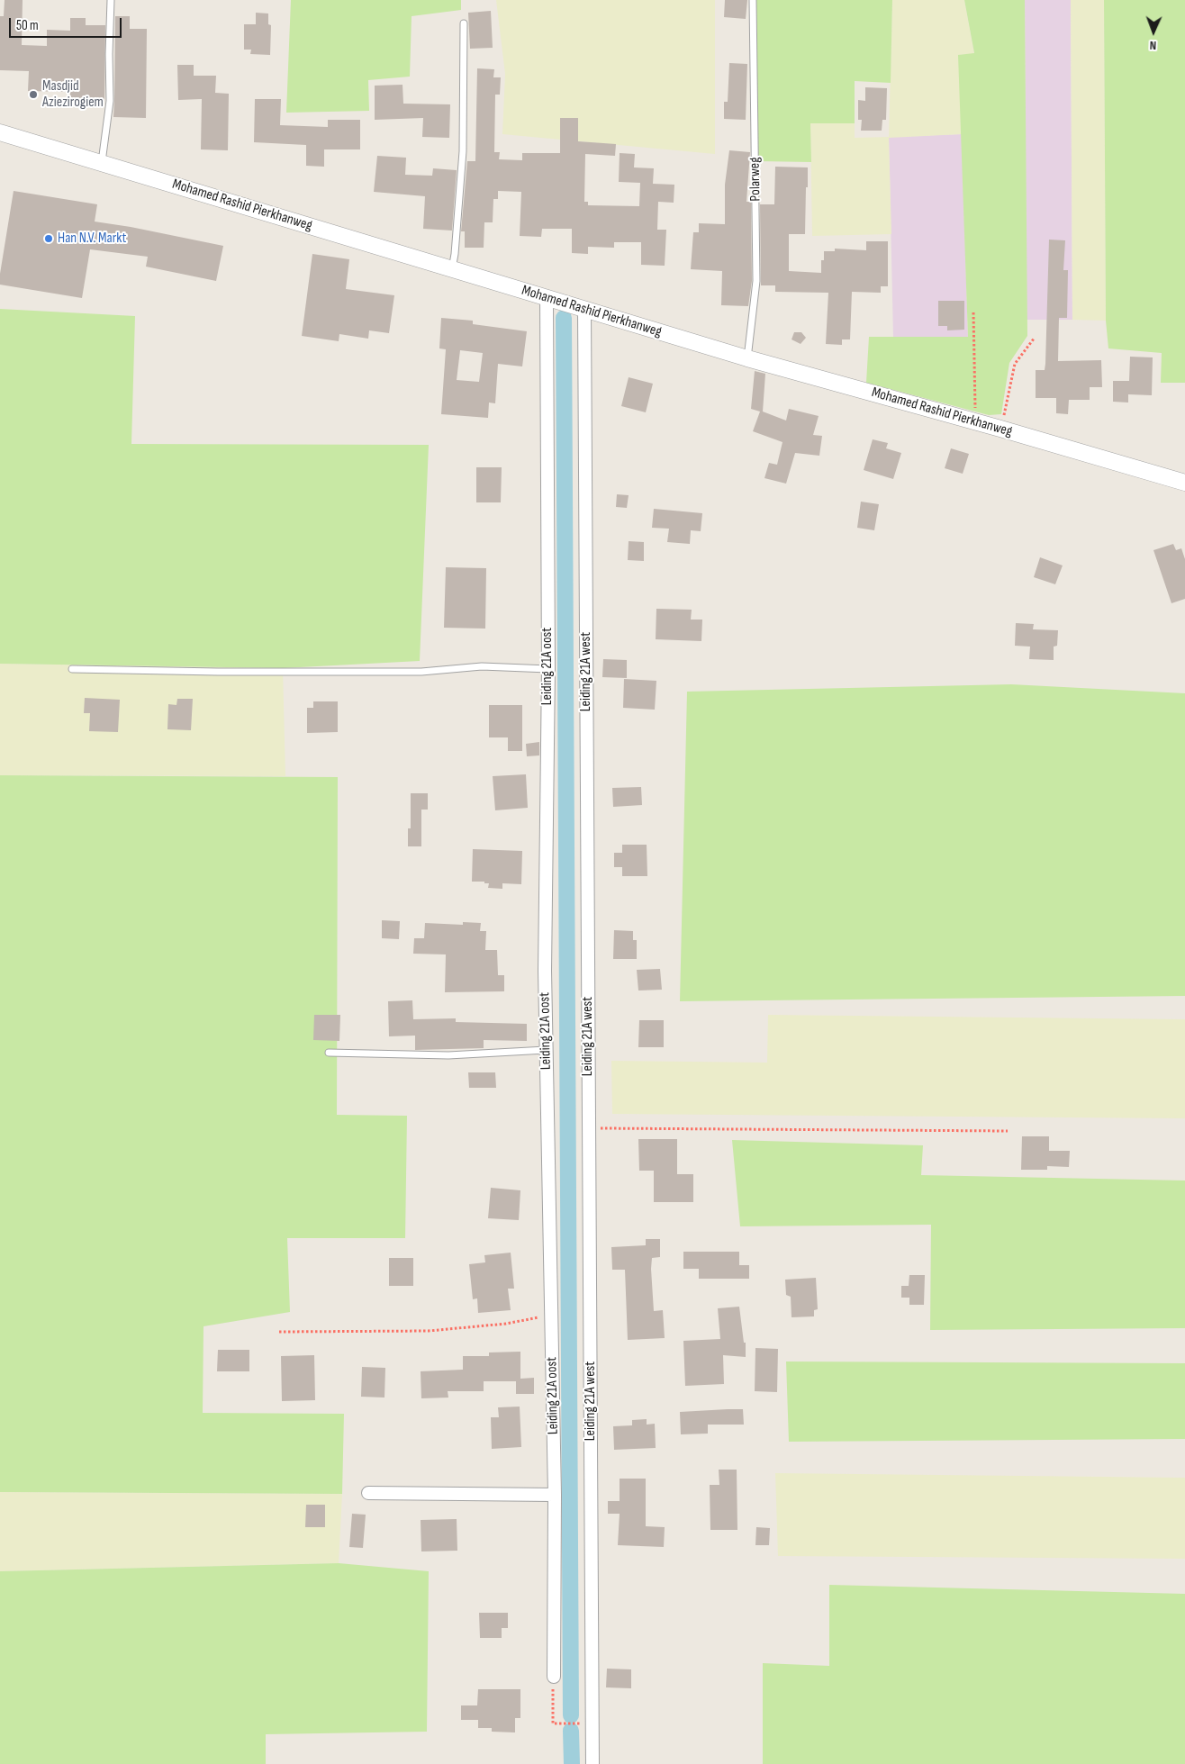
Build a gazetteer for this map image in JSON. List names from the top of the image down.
{
  "streets": {
    "street": ["Mohamed Rashid Pierkhanweg", "Leiding 21A oost", "Leiding 21A west"],
    "lane": ["Polarweg"]
  },
  "crossings": [
    ["Polarweg", "Mohamed Rashid Pierkhanweg"],
    ["Mohamed Rashid Pierkhanweg", "Leiding 21A oost"],
    ["Mohamed Rashid Pierkhanweg", "Leiding 21A west"]
  ],
  "places": ["Masdjid Aziezirogiem", "Han N.V. Markt"],
  "scale_bar": "50 m",
  "north": "bottom"
}
